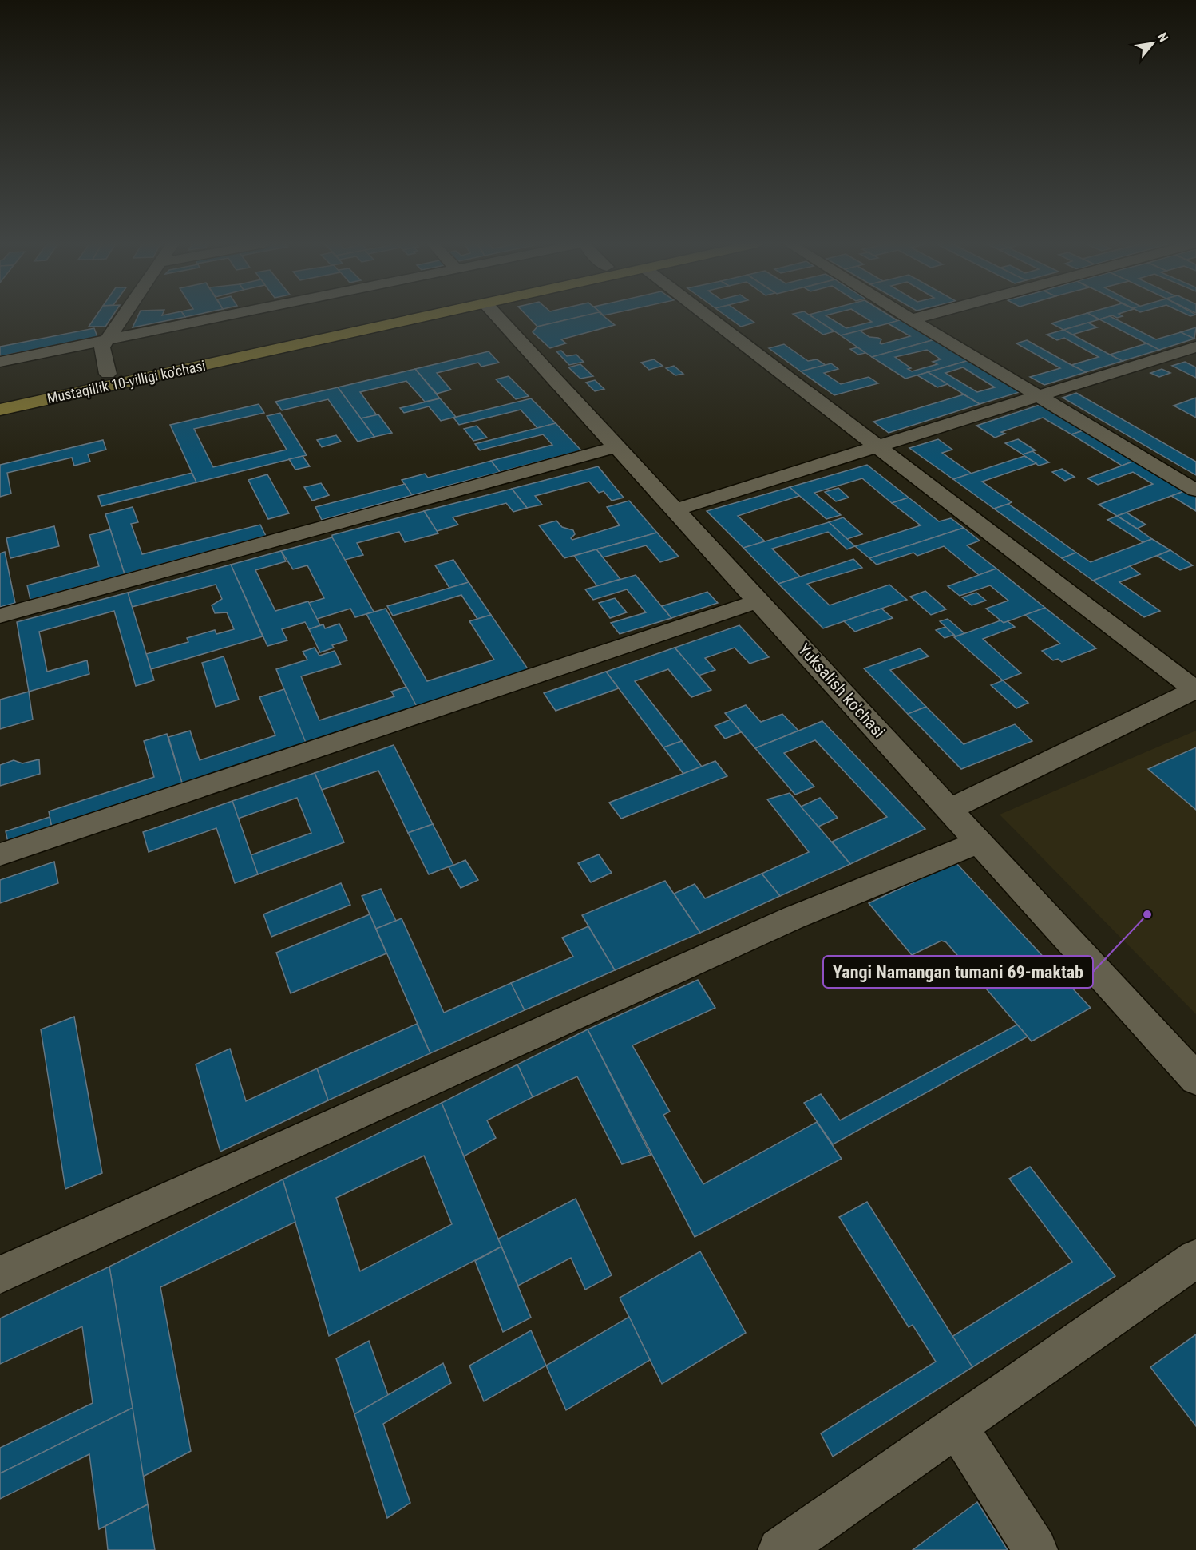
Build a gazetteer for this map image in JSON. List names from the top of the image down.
{
  "streets": {
    "main road": ["Mustaqillik 10-yilligi ko'chasi"],
    "street": ["Yuksalish ko'chasi"]
  },
  "places": ["Yangi Namangan tumani 69-maktab"],
  "north": "top right"
}
